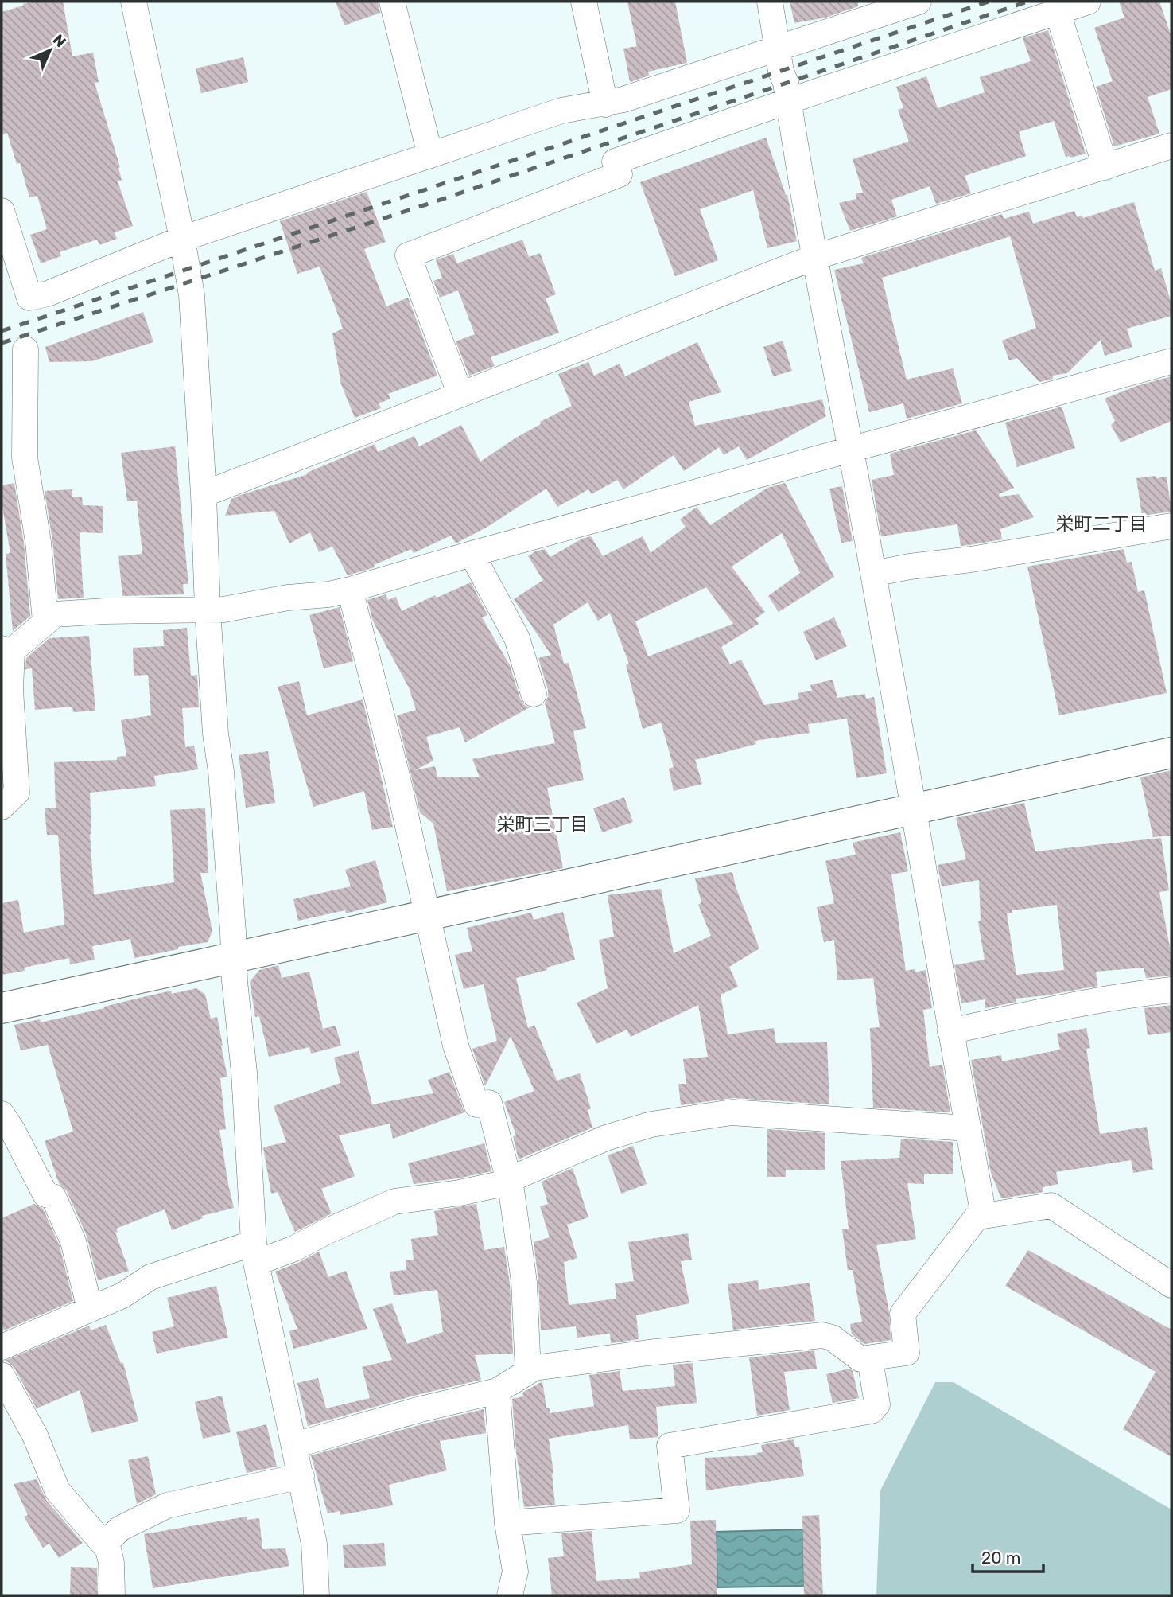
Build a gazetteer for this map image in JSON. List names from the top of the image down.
{
  "districts": ["栄町二丁目", "栄町三丁目"],
  "scale_bar": "20 m",
  "north": "top right"
}
